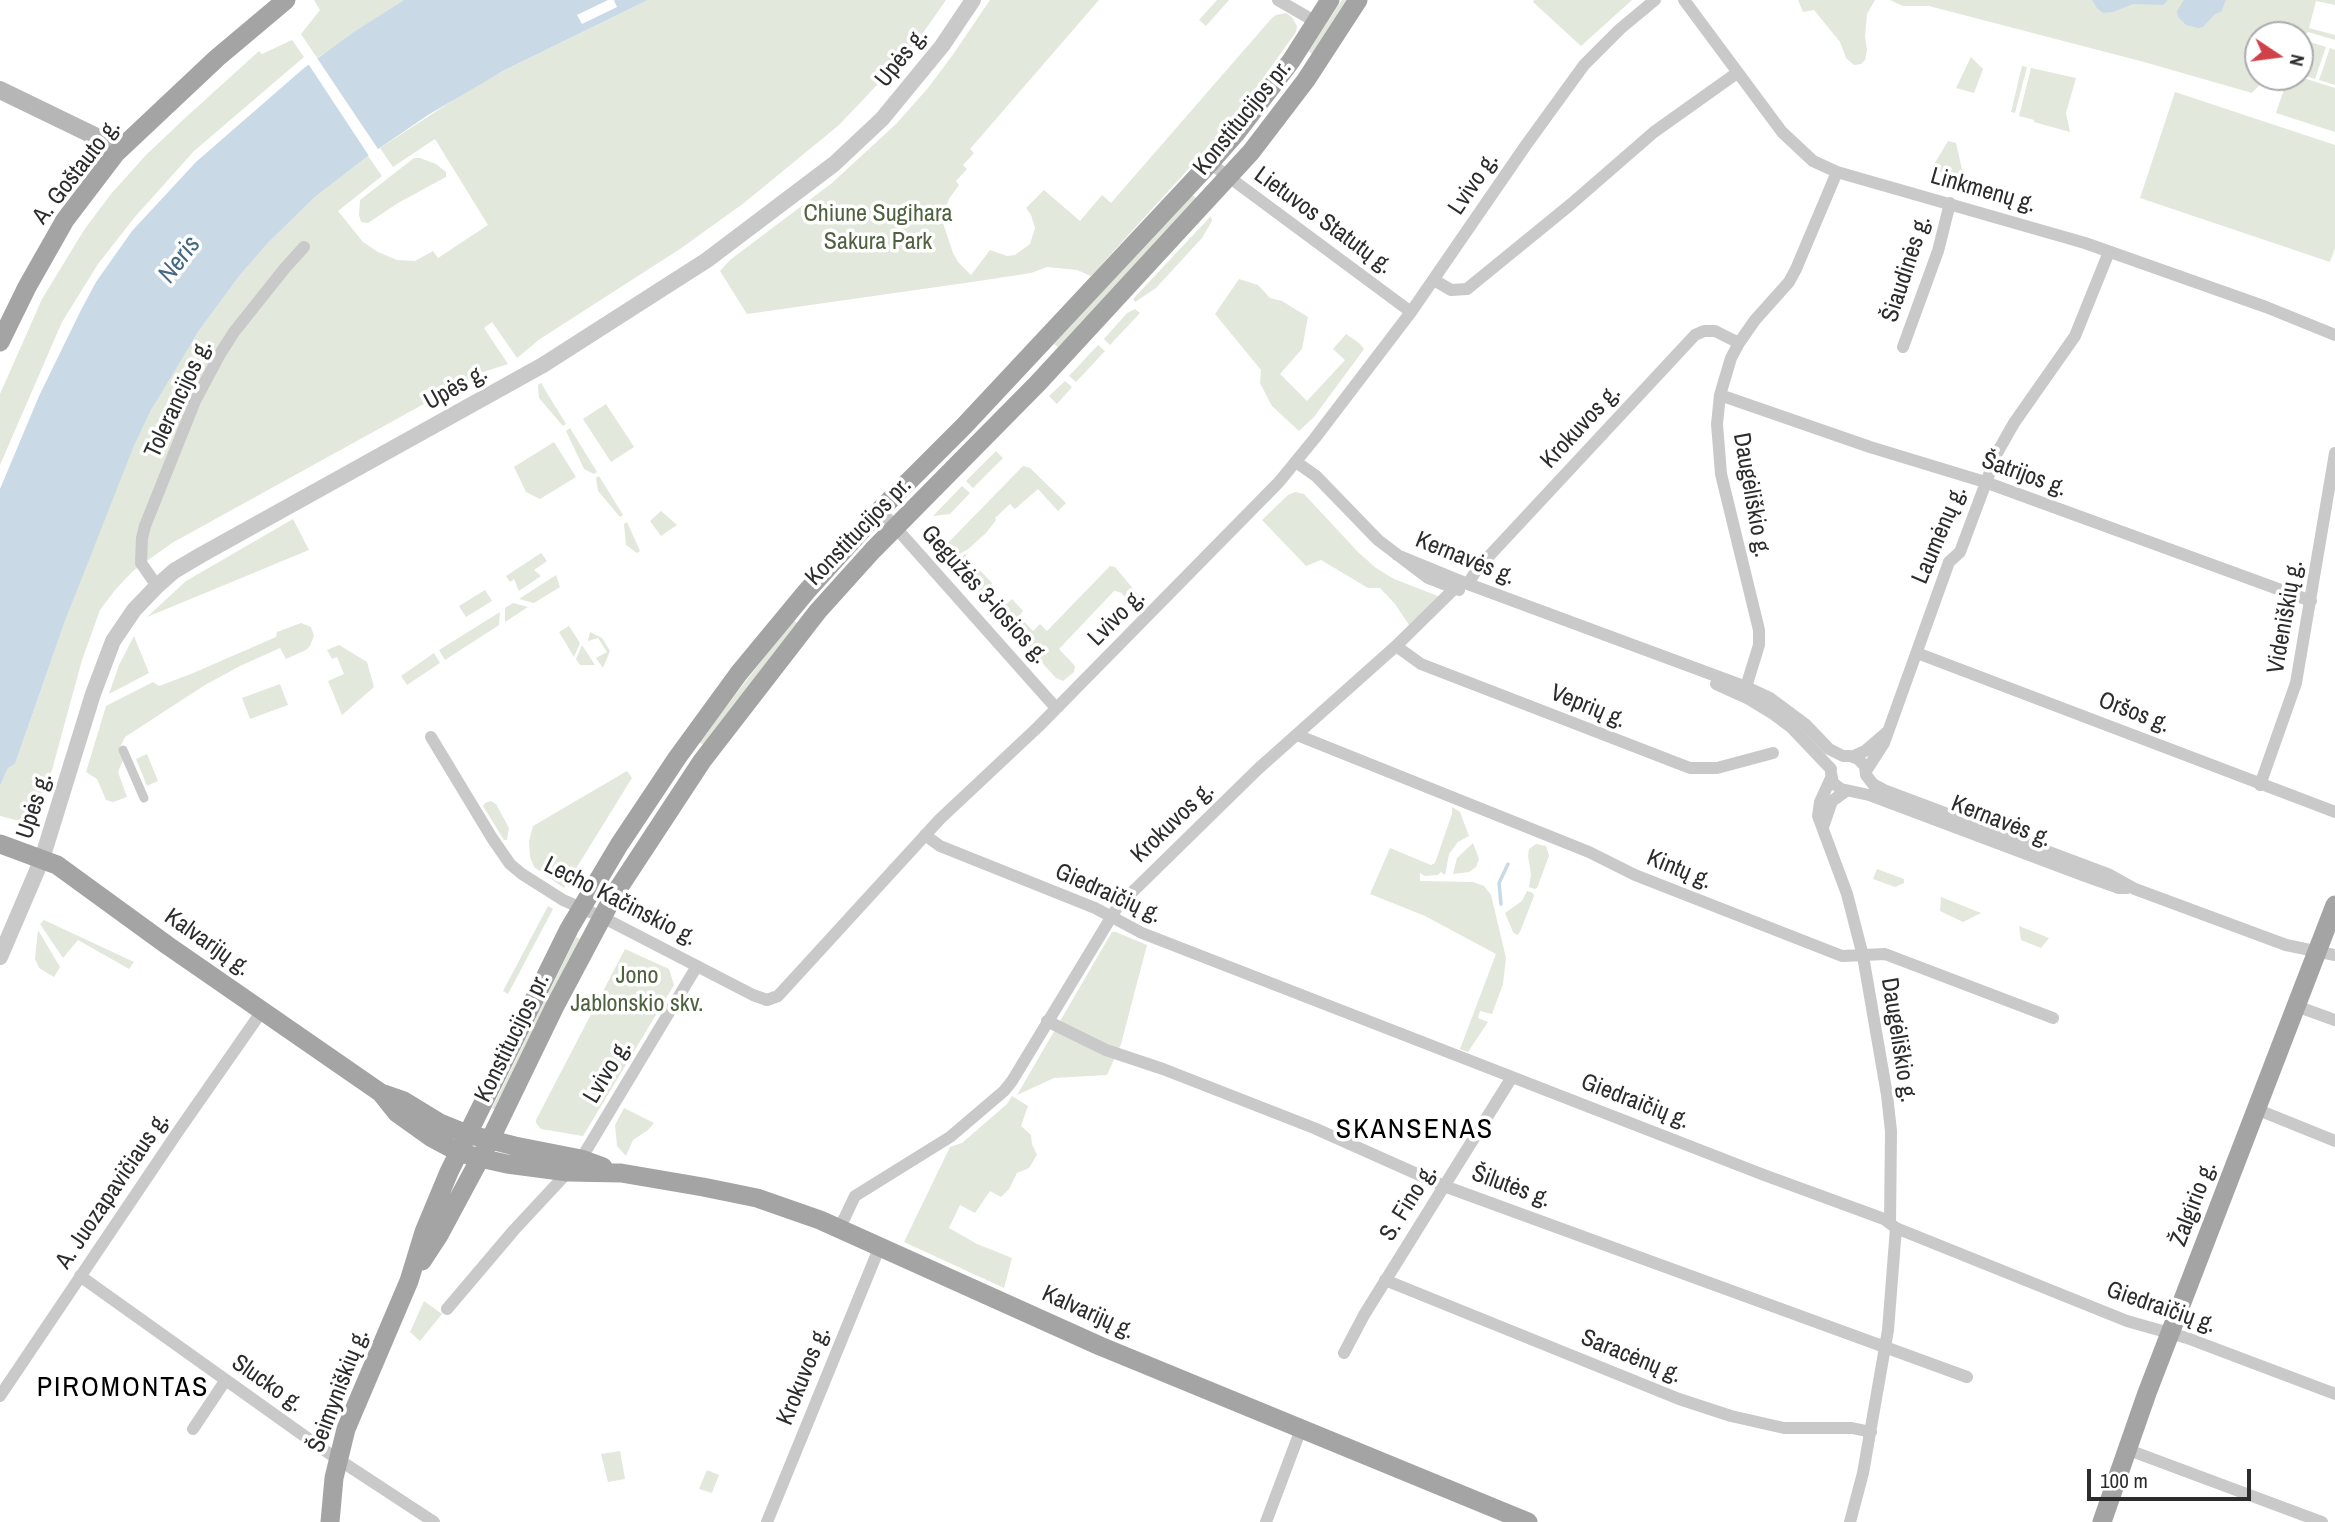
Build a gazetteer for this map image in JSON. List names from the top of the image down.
{
  "streets": {
    "main road": [
      "Konstitucijos pr.",
      "A. Goštauto g.",
      "Kalvarijų g.",
      "Žalgirio g.",
      "Šeimyniškių g."
    ],
    "street": [
      "Upės g.",
      "Lvivo g.",
      "Linkmenų g.",
      "Lietuvos Statutų g.",
      "Šiaudinės g.",
      "Tolerancijos g.",
      "Krokuvos g.",
      "Šatrijos g.",
      "Daugėliškio g.",
      "Laumėnų g.",
      "Kernavės g.",
      "Gegužės 3-iosios g.",
      "Videniškių g.",
      "Veprių g.",
      "Oršos g.",
      "Kintų g.",
      "Giedraičių g.",
      "Lecho Kačinskio g.",
      "Šilutės g.",
      "A. Juozapavičiaus g.",
      "S. Fino g.",
      "Saracėnų g.",
      "Slucko g."
    ]
  },
  "crossings": [
    ["Upės g.", "Tolerancijos g."],
    ["Upės g.", "Kalvarijų g."],
    ["Konstitucijos pr.", "Lietuvos Statutų g."],
    ["Konstitucijos pr.", "Gegužės 3-iosios g."],
    ["Konstitucijos pr.", "Lecho Kačinskio g."],
    ["Konstitucijos pr.", "Kalvarijų g."],
    ["Konstitucijos pr.", "Šeimyniškių g."],
    ["Lvivo g.", "Lietuvos Statutų g."],
    ["Lvivo g.", "Gegužės 3-iosios g."],
    ["Lvivo g.", "Giedraičių g."],
    ["Lvivo g.", "Lecho Kačinskio g."],
    ["Lvivo g.", "Kalvarijų g."],
    ["Linkmenų g.", "Šiaudinės g."],
    ["Linkmenų g.", "Daugėliškio g."],
    ["Linkmenų g.", "Laumėnų g."],
    ["Krokuvos g.", "Daugėliškio g."],
    ["Krokuvos g.", "Kernavės g."],
    ["Krokuvos g.", "Veprių g."],
    ["Krokuvos g.", "Kintų g."],
    ["Krokuvos g.", "Giedraičių g."],
    ["Krokuvos g.", "Kalvarijų g."],
    ["Krokuvos g.", "Šilutės g."],
    ["Šatrijos g.", "Daugėliškio g."],
    ["Šatrijos g.", "Laumėnų g."],
    ["Šatrijos g.", "Videniškių g."],
    ["Daugėliškio g.", "Laumėnų g."],
    ["Daugėliškio g.", "Kernavės g."],
    ["Daugėliškio g.", "Kintų g."],
    ["Daugėliškio g.", "Giedraičių g."],
    ["Daugėliškio g.", "Šilutės g."],
    ["Daugėliškio g.", "Saracėnų g."],
    ["Laumėnų g.", "Kernavės g."],
    ["Laumėnų g.", "Oršos g."],
    ["Kernavės g.", "Žalgirio g."],
    ["Videniškių g.", "Oršos g."],
    ["Giedraičių g.", "S. Fino g."],
    ["Giedraičių g.", "Žalgirio g."],
    ["Kalvarijų g.", "A. Juozapavičiaus g."],
    ["Kalvarijų g.", "Šeimyniškių g."],
    ["Šilutės g.", "S. Fino g."],
    ["A. Juozapavičiaus g.", "Slucko g."],
    ["S. Fino g.", "Saracėnų g."],
    ["Slucko g.", "Šeimyniškių g."]
  ],
  "districts": ["SKANSENAS", "PIROMONTAS"],
  "water": ["Neris"],
  "parks": ["Chiune Sugihara Sakura Park", "Jono Jablonskio skv."],
  "scale_bar": "100 m",
  "north": "right"
}
